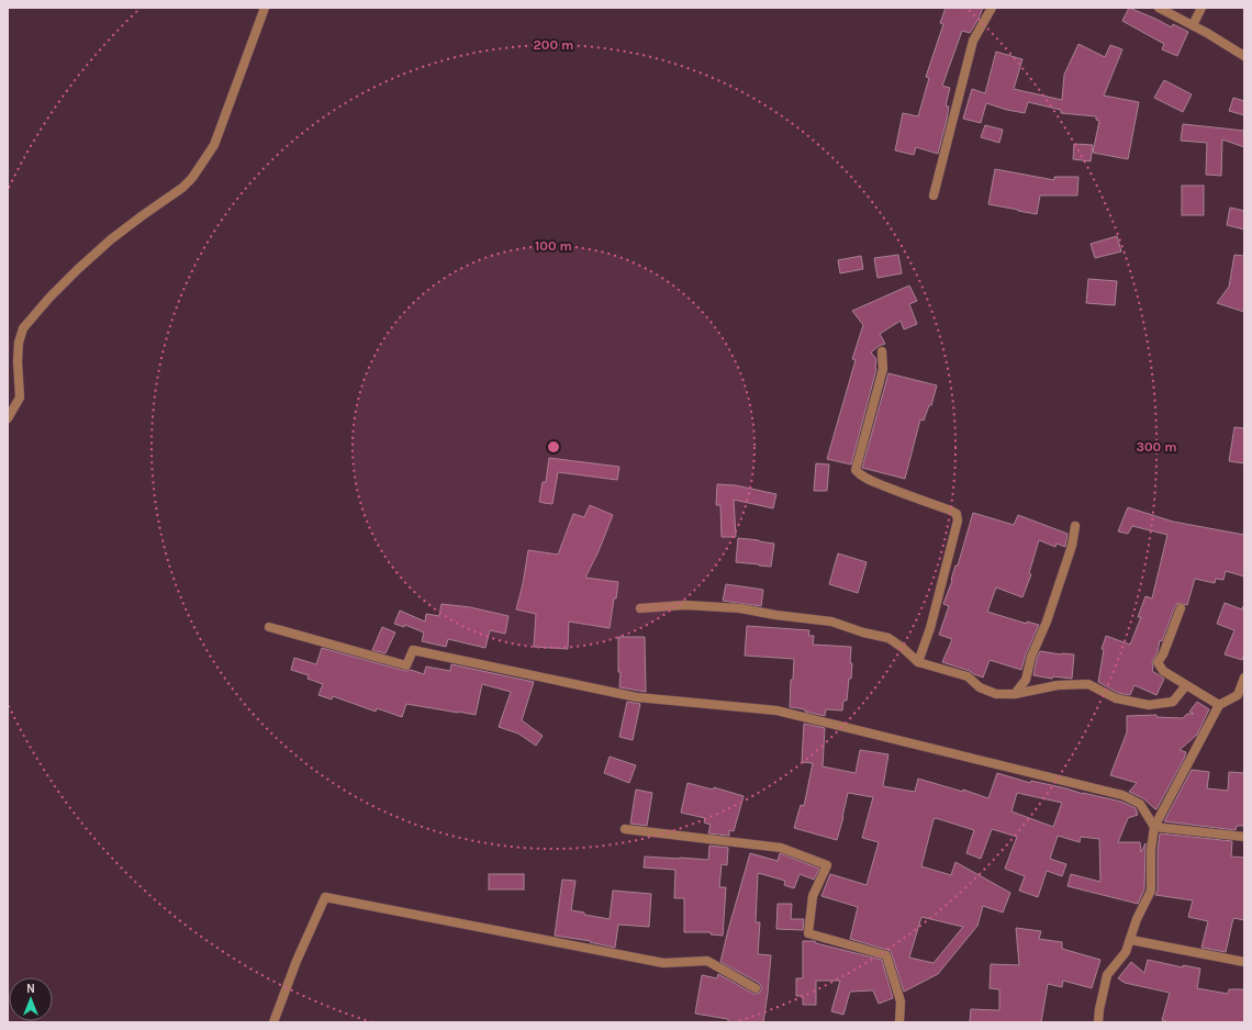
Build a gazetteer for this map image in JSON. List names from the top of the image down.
{
  "north": "top",
  "rings": ["200 m", "100 m", "300 m"]
}
